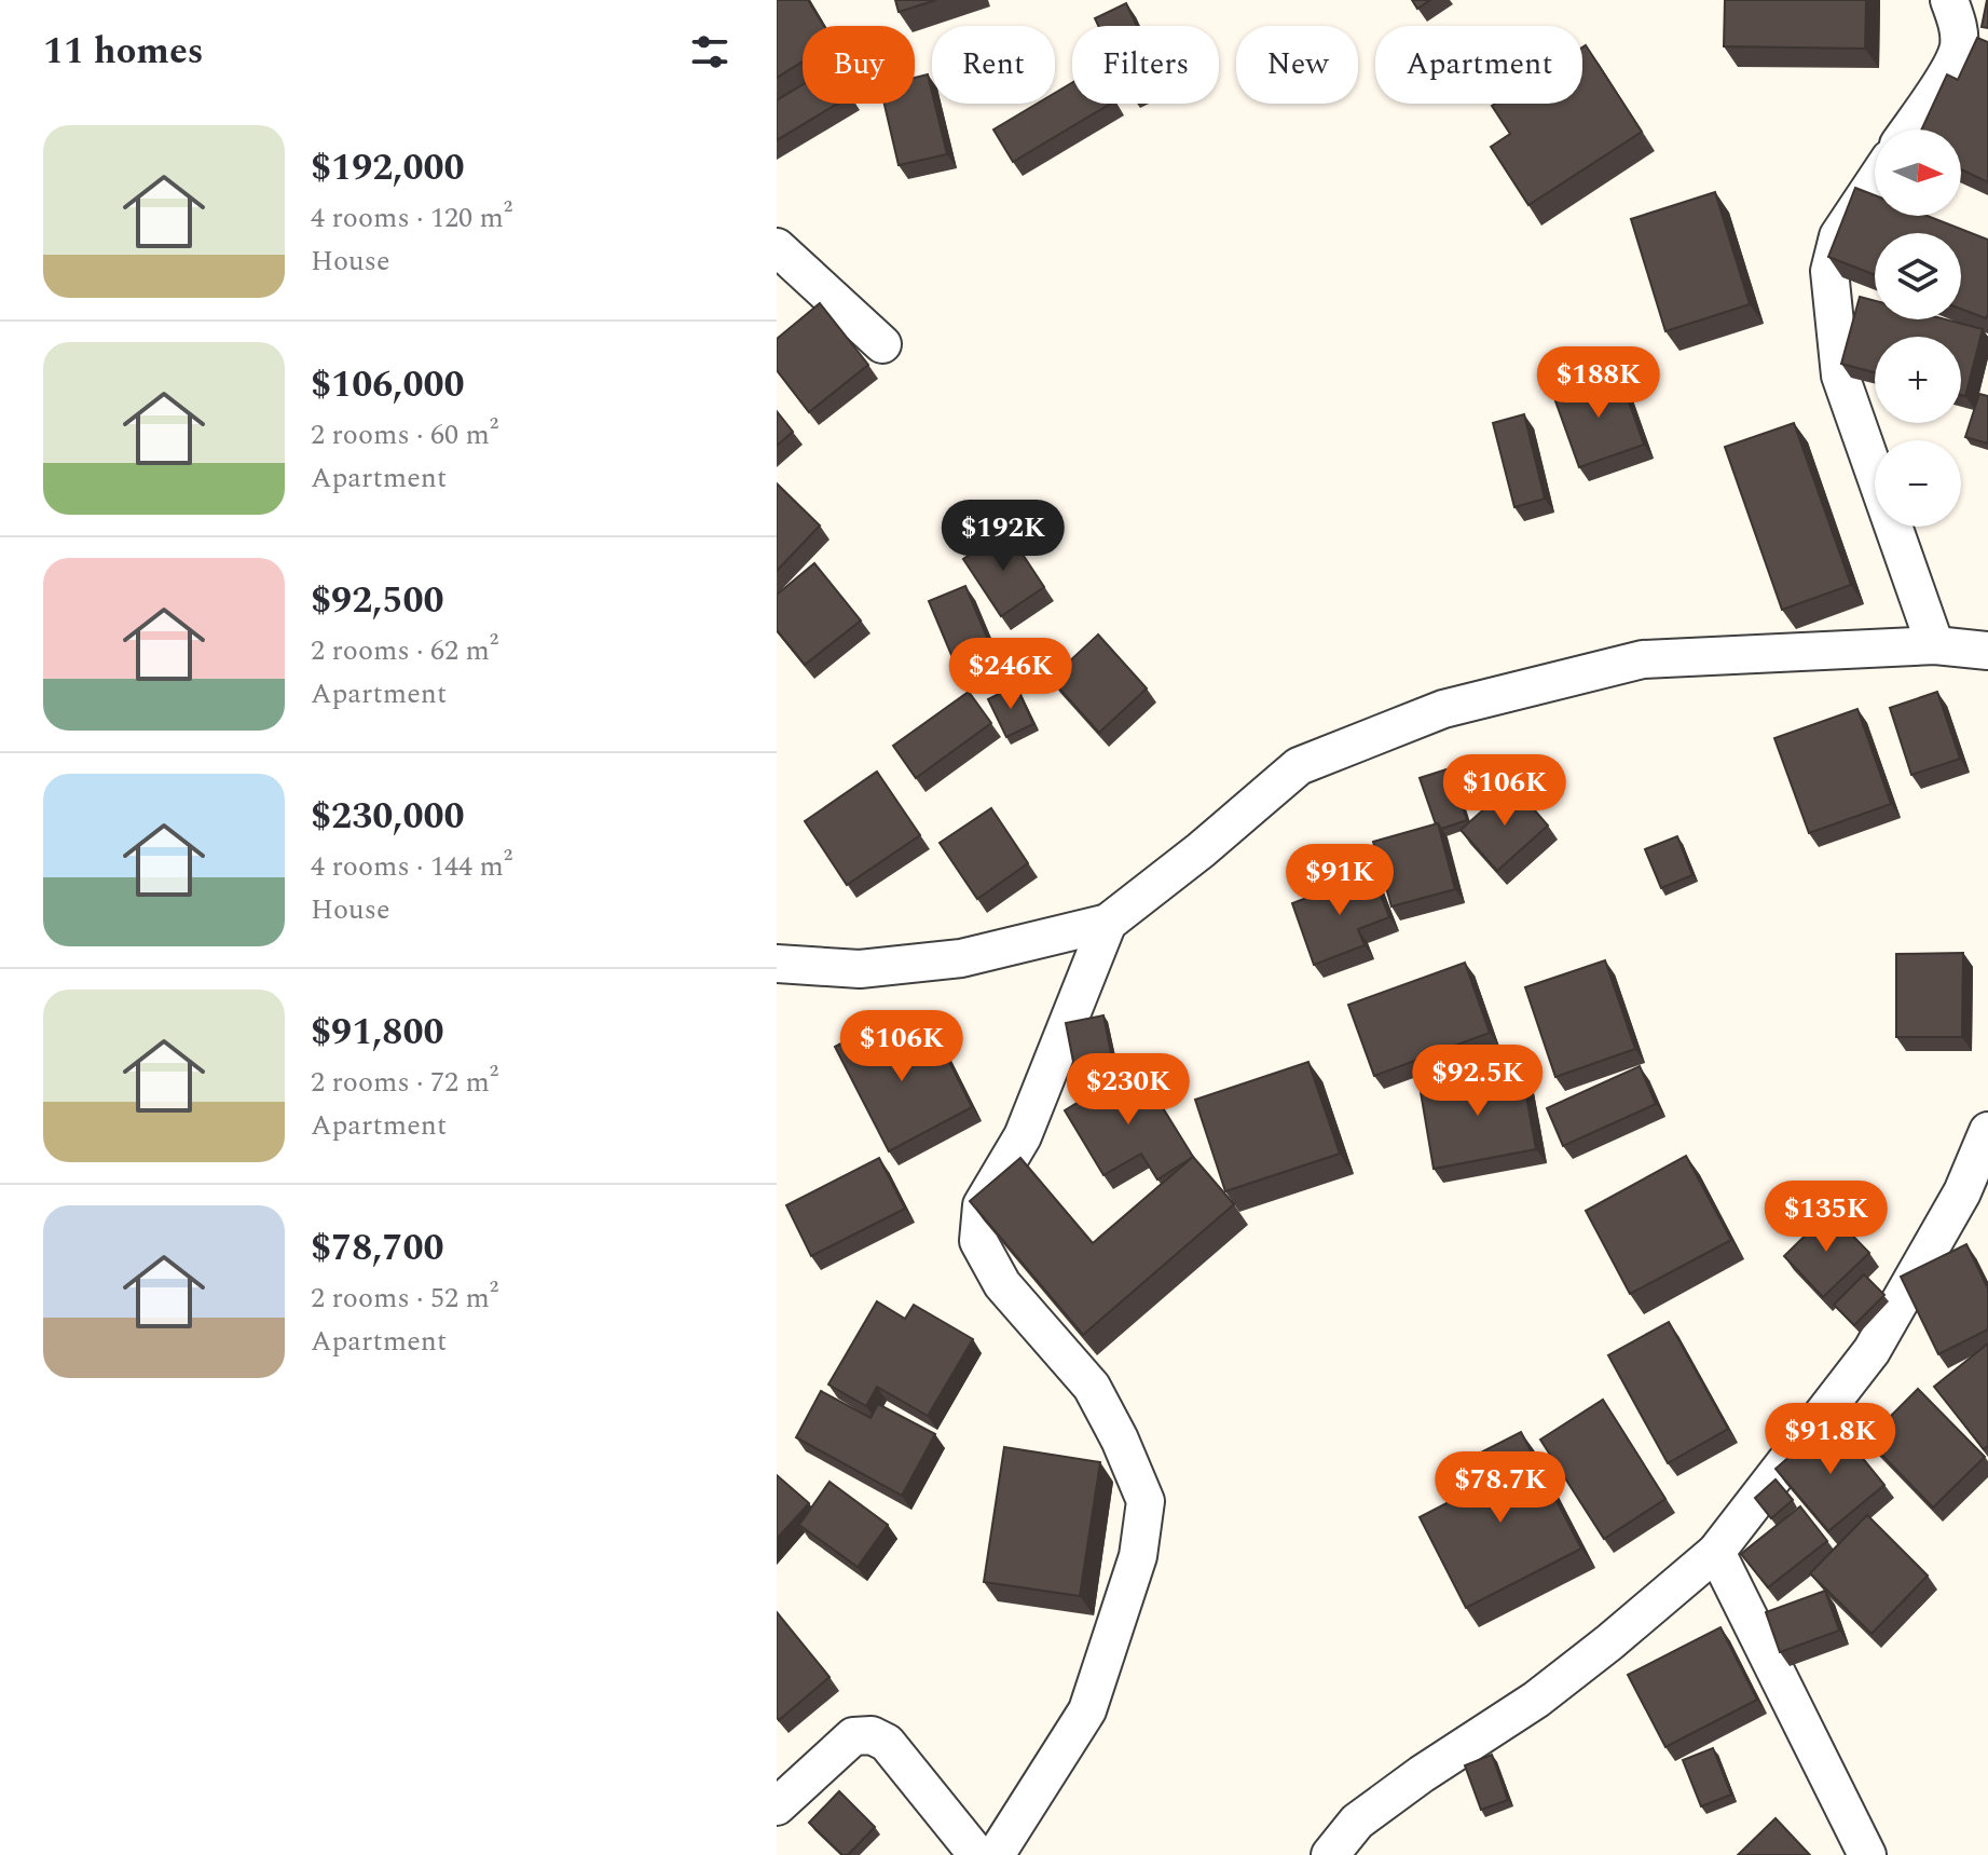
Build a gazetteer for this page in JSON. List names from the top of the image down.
{
  "north": "right",
  "page": {
    "heading": "11 homes",
    "chip": [
      "Buy",
      "Rent",
      "Filters",
      "New",
      "Apartment"
    ],
    "list": [
      {
        "name": "$192,000",
        "note": "4 rooms · 120 m² · House"
      },
      {
        "name": "$106,000",
        "note": "2 rooms · 60 m² · Apartment"
      },
      {
        "name": "$92,500",
        "note": "2 rooms · 62 m² · Apartment"
      },
      {
        "name": "$230,000",
        "note": "4 rooms · 144 m² · House"
      },
      {
        "name": "$91,800",
        "note": "2 rooms · 72 m² · Apartment"
      },
      {
        "name": "$78,700",
        "note": "2 rooms · 52 m² · Apartment"
      }
    ],
    "map_buttons": ["+", "−"],
    "price": [
      "$188K",
      "$192K",
      "$246K",
      "$106K",
      "$91K",
      "$106K",
      "$92.5K",
      "$230K",
      "$135K",
      "$91.8K",
      "$78.7K"
    ]
  }
}
